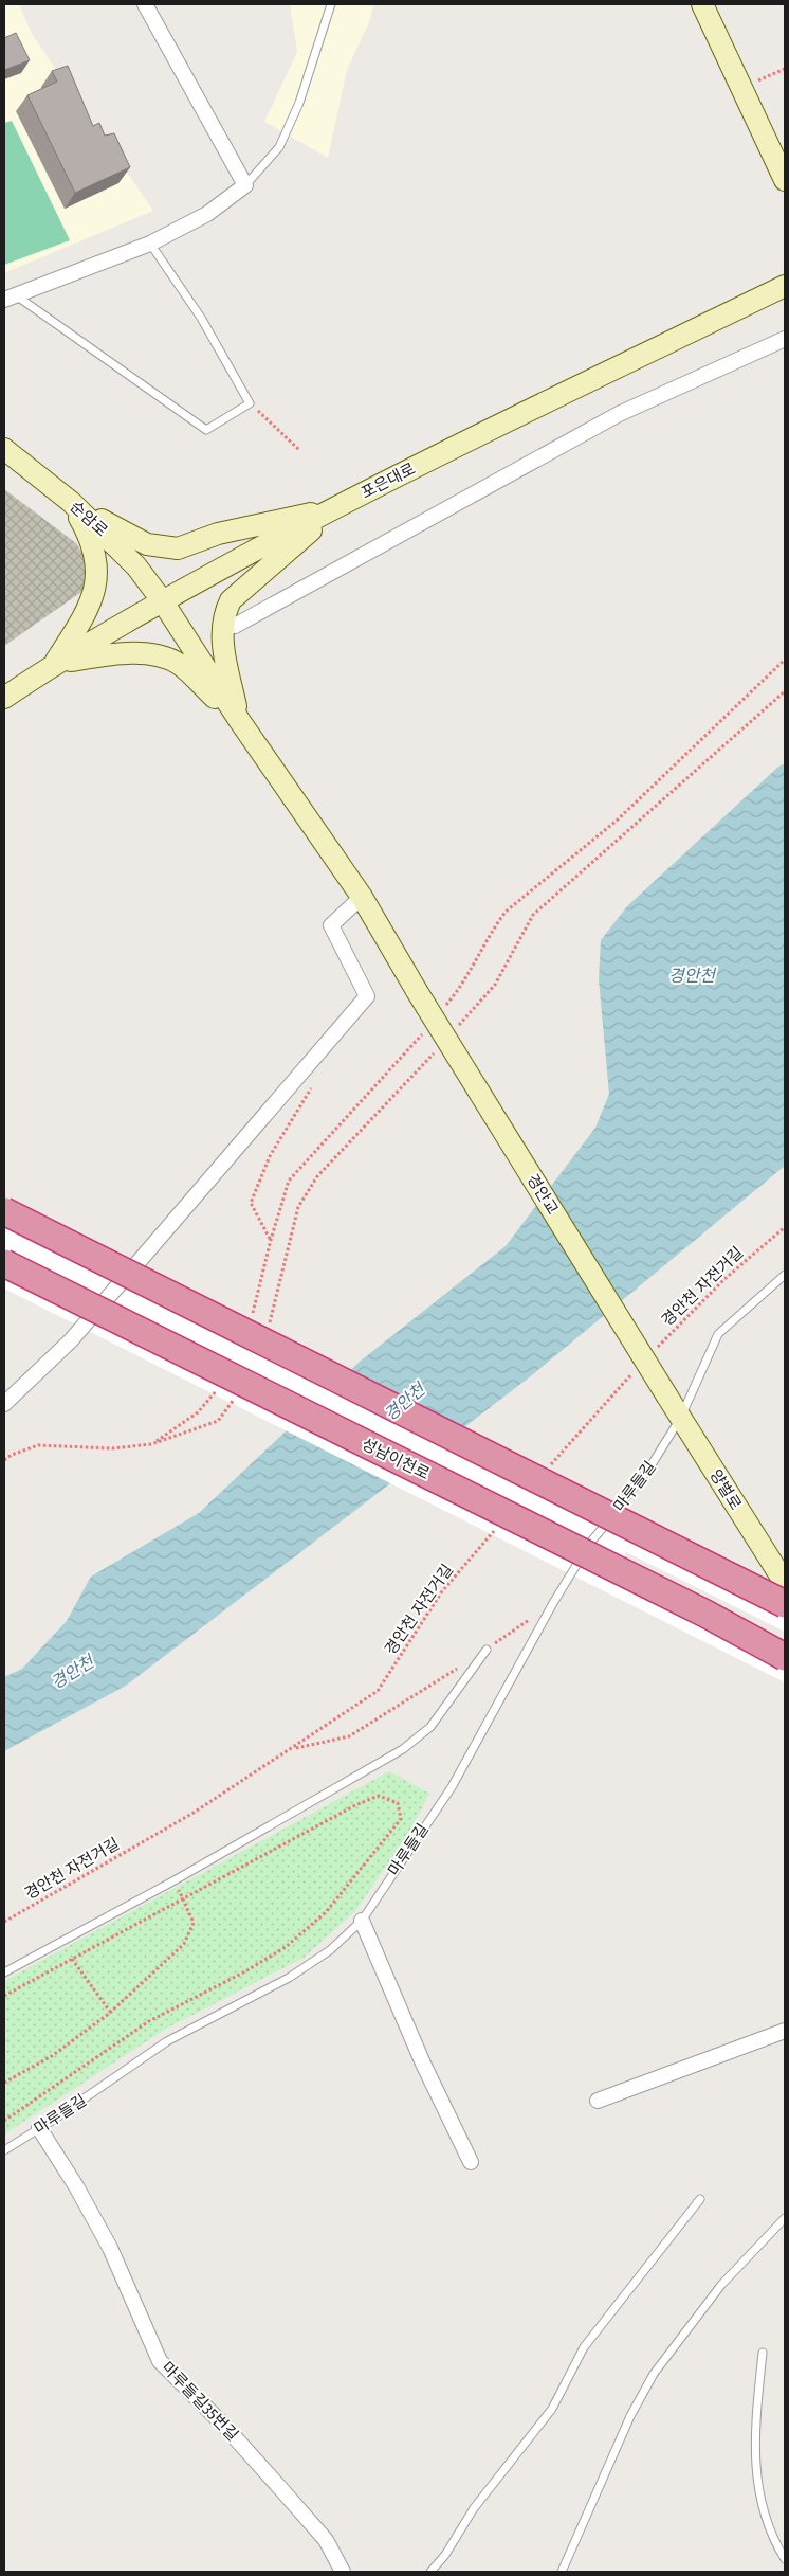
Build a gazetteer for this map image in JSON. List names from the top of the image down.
{
  "streets": {
    "highway": ["성남이천로"],
    "street": [
      "포은대로",
      "순암로",
      "경안교",
      "양벌로",
      "마루들길35번길"
    ],
    "lane": ["마루들길"],
    "path": ["경안천 자전거길"]
  },
  "crossings": [
    ["포은대로", "순암로"],
    ["순암로", "경안교"],
    ["경안교", "양벌로"],
    ["마루들길", "양벌로"],
    ["마루들길", "마루들길35번길"]
  ],
  "water": ["경안천"]
}
